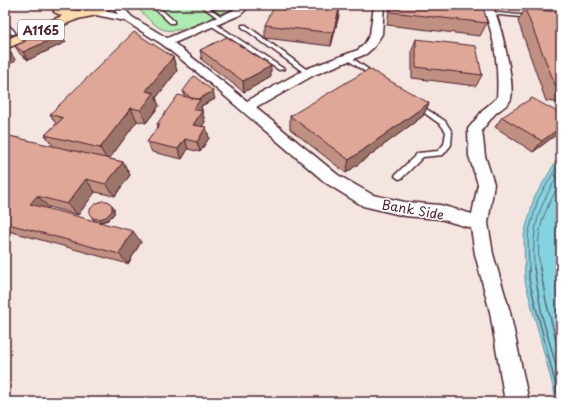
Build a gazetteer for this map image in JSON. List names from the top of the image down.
{
  "streets": {
    "main road": ["A1165"],
    "street": ["Bank Side"]
  },
  "crossings": [
    ["A1165", "Bank Side"]
  ]
}
